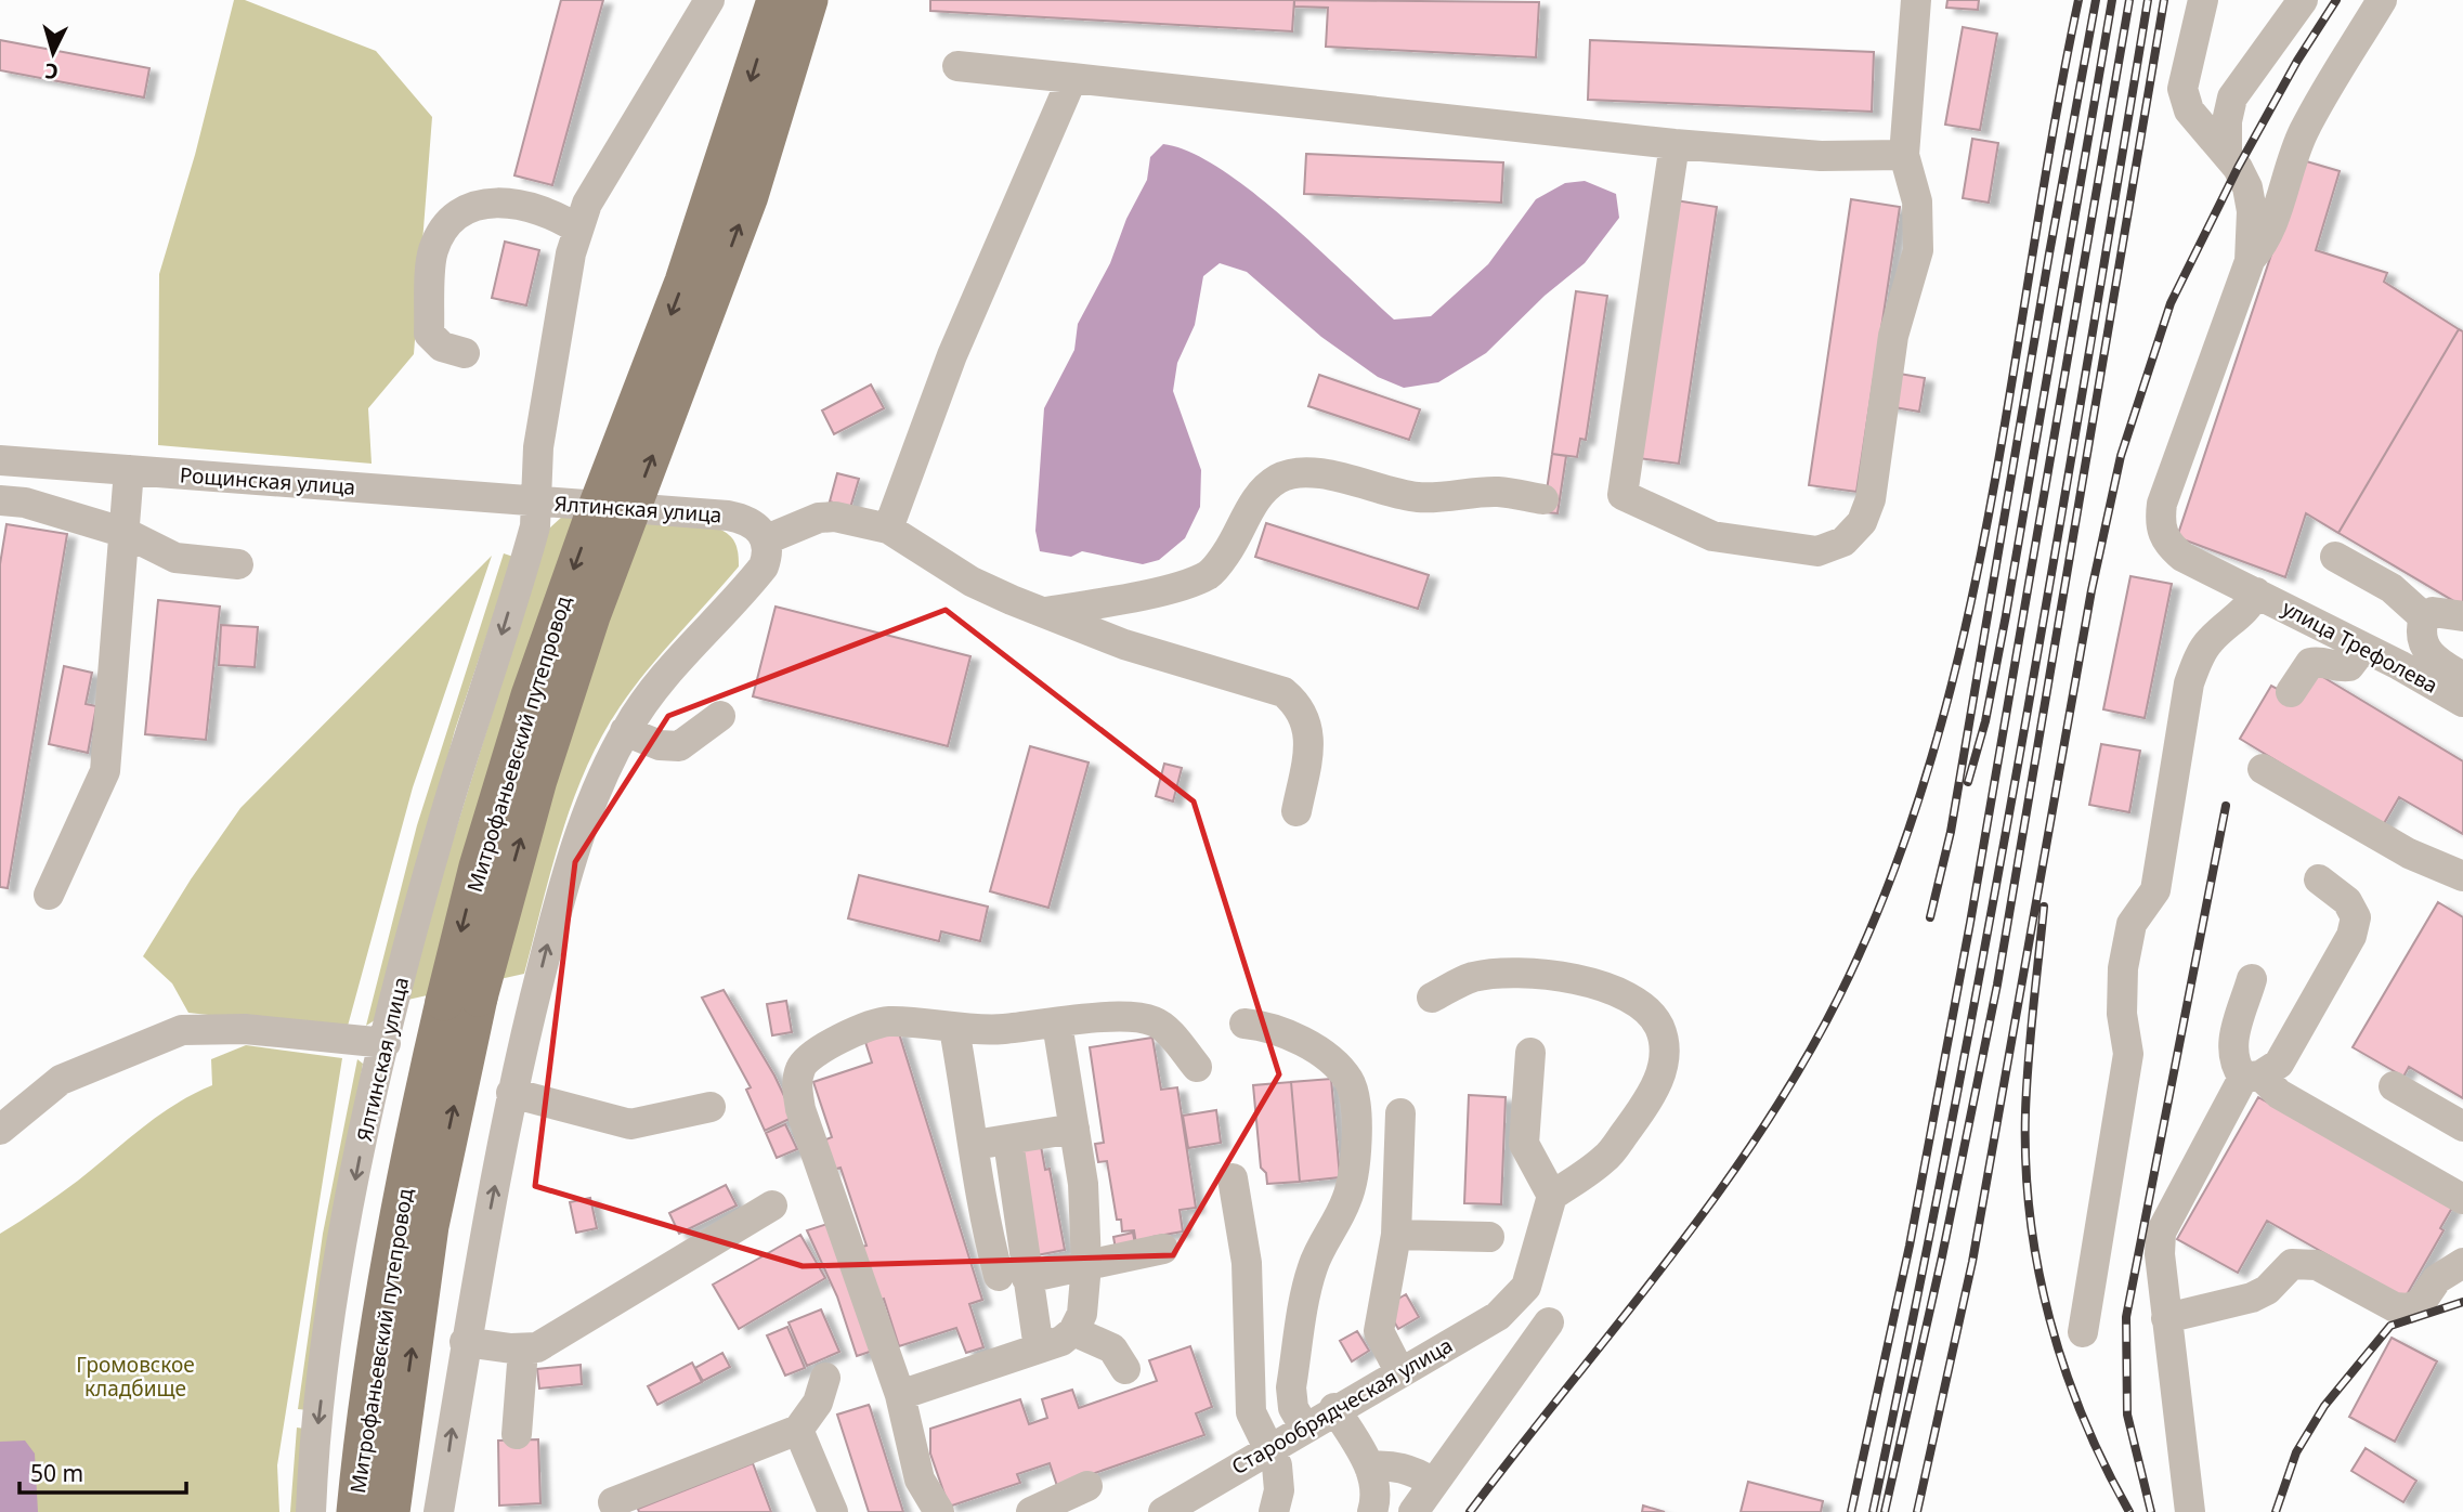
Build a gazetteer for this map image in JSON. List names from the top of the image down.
{
  "streets": {
    "main road": ["Митрофаньевский путепровод"],
    "street": [
      "Рощинская улица",
      "Ялтинская улица",
      "улица Трефолева",
      "Старообрядческая улица"
    ]
  },
  "crossings": [
    ["Рощинская улица", "Ялтинская улица"]
  ],
  "parks": ["Громовское кладбище"],
  "scale_bar": "50 m",
  "north": "bottom"
}
